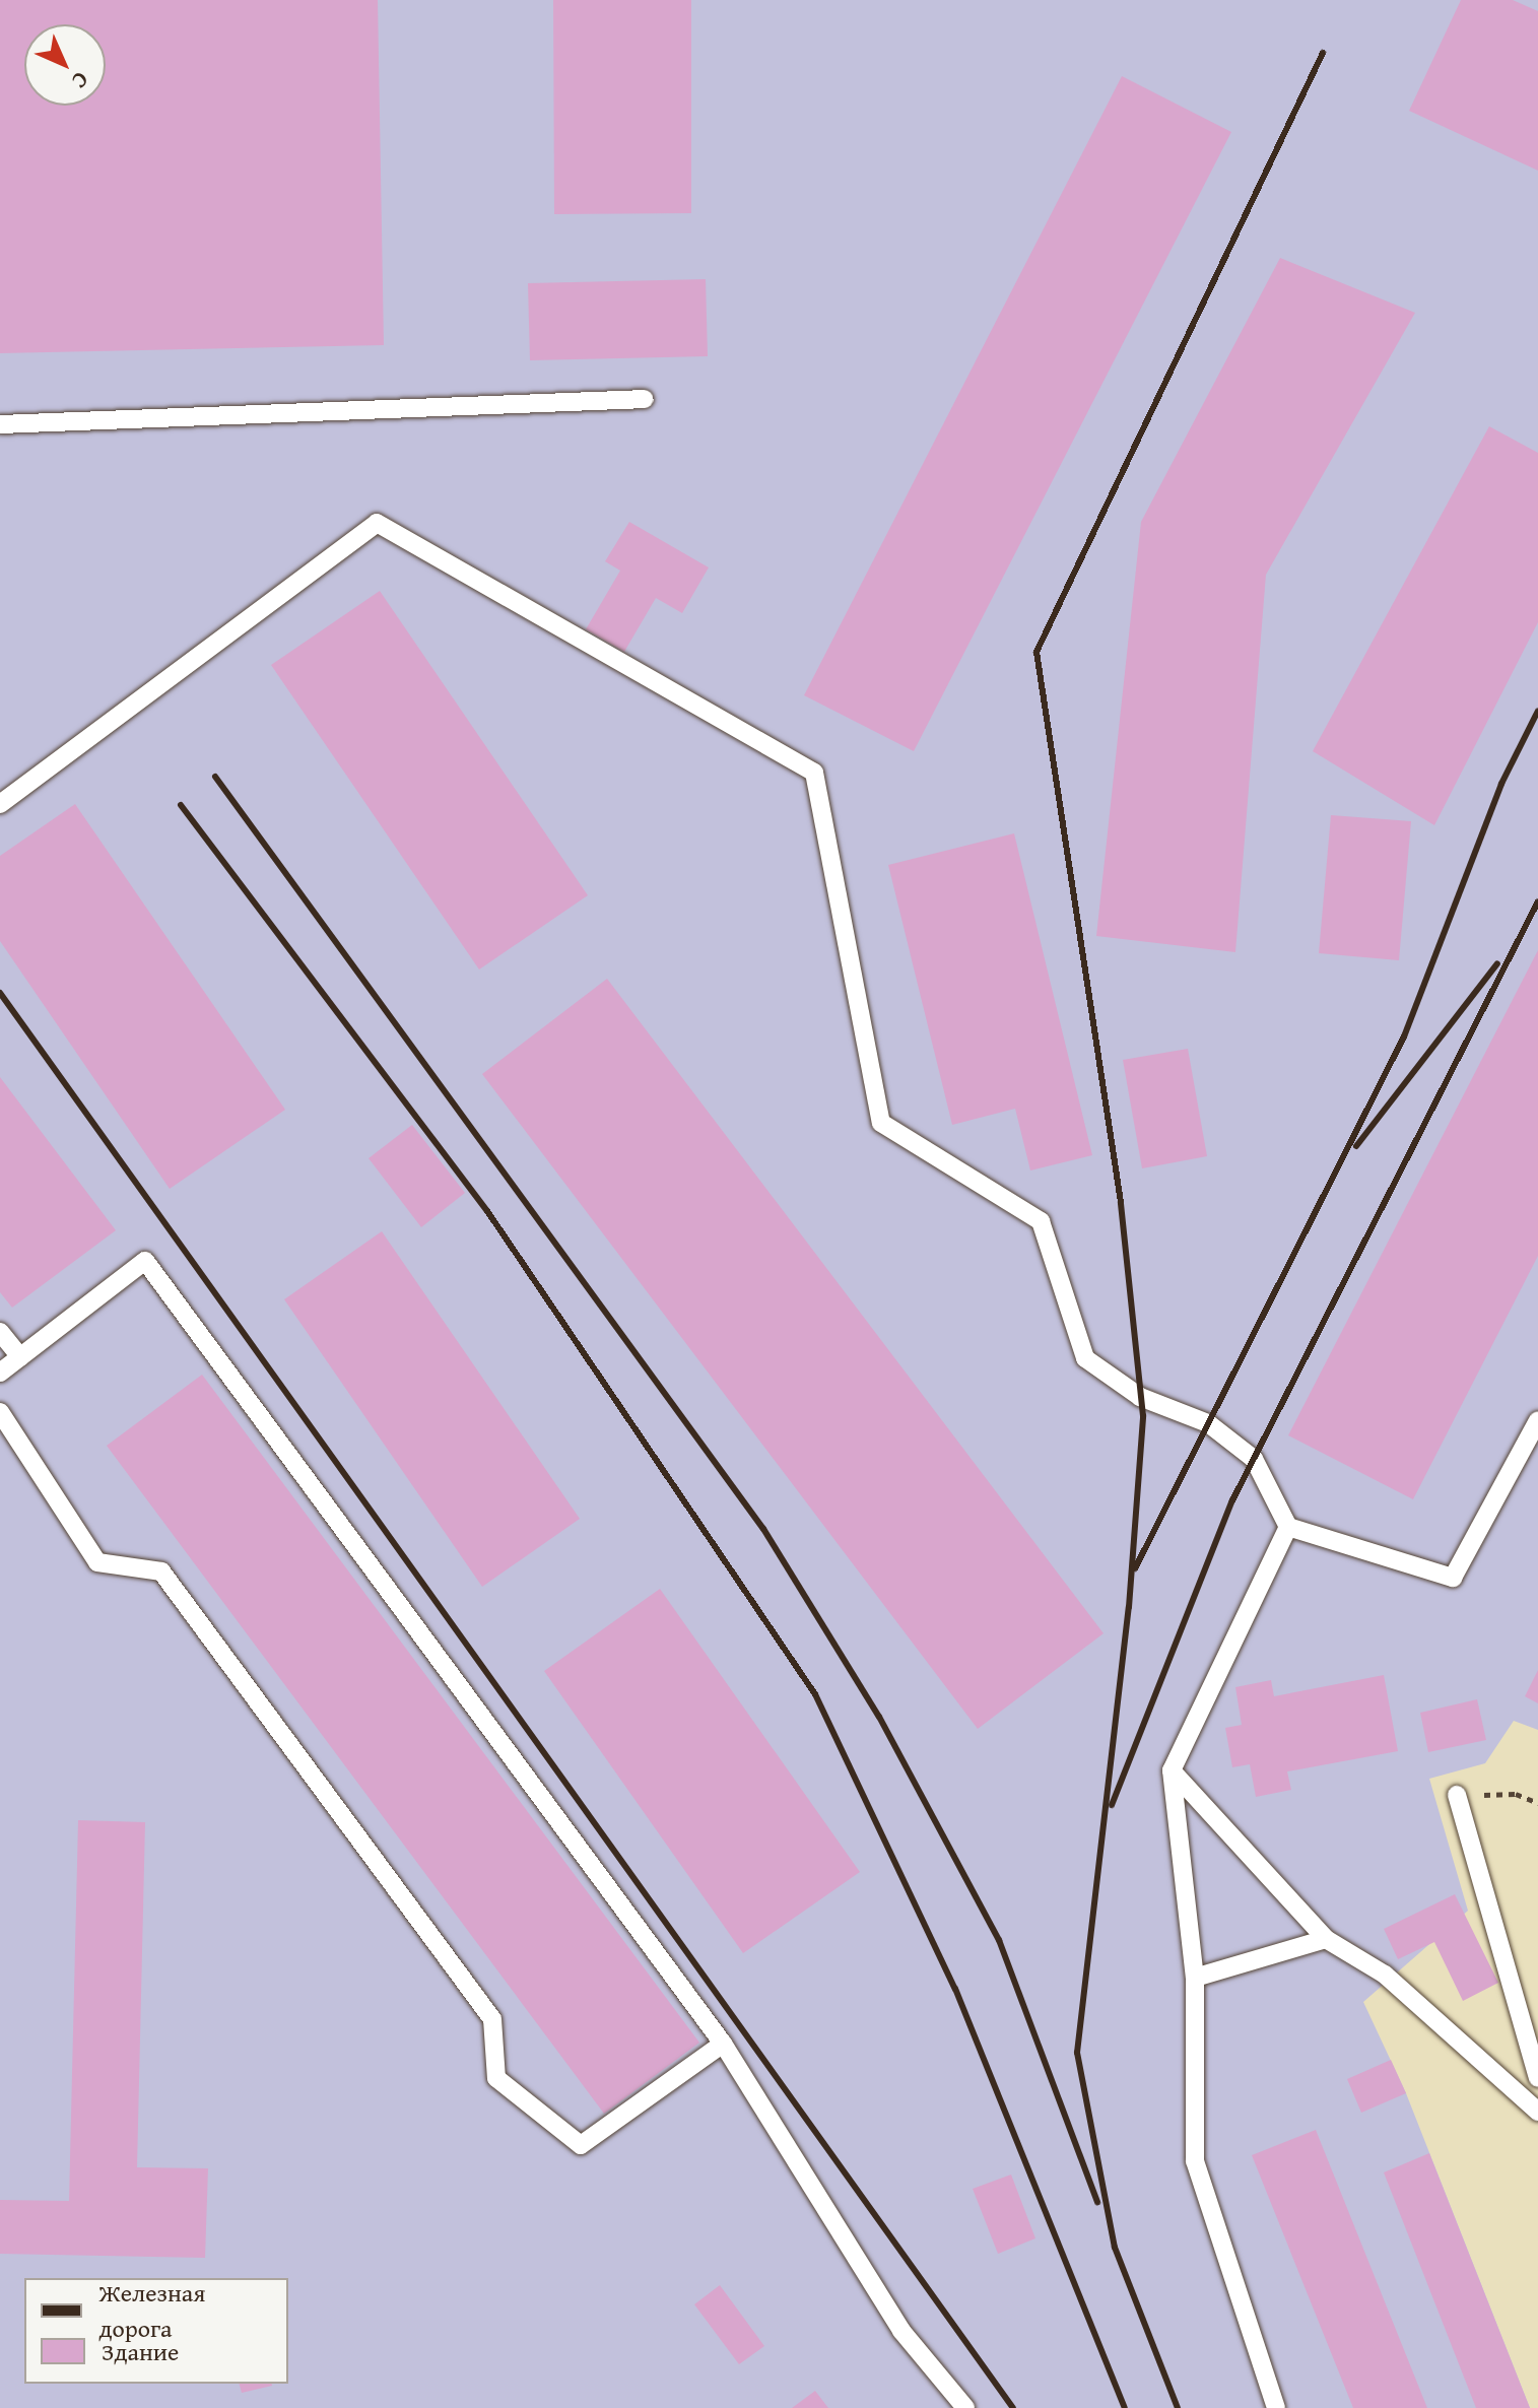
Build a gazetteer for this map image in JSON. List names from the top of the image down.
{
  "legend": ["Железная дорога", "Здание"],
  "north": "bottom right"
}
